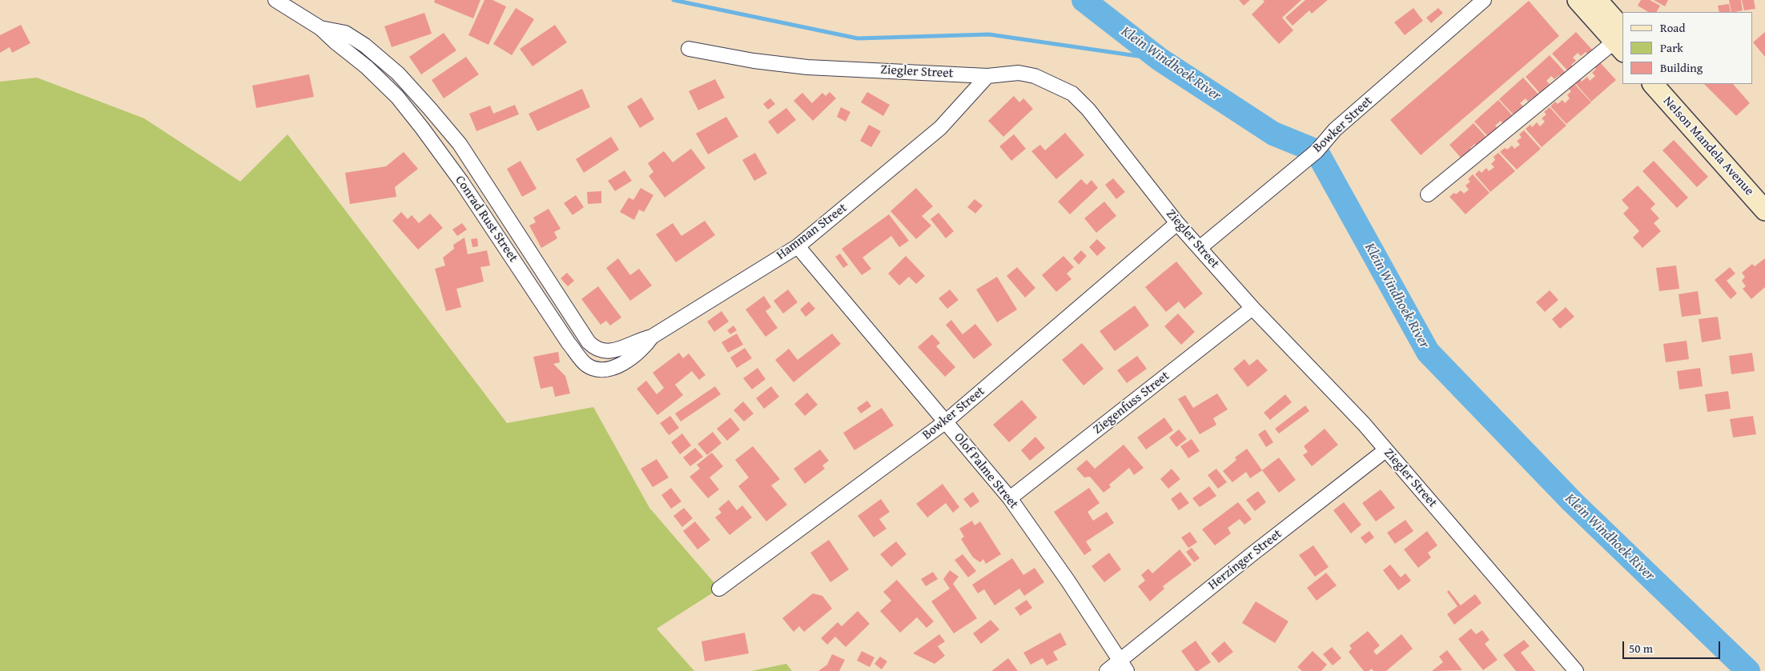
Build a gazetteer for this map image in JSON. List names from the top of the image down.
{
  "streets": {
    "main road": ["Nelson Mandela Avenue"],
    "street": [
      "Ziegler Street",
      "Bowker Street",
      "Conrad Rust Street",
      "Hamman Street",
      "Ziegenfuss Street",
      "Olof Palme Street",
      "Herzinger Street"
    ]
  },
  "crossings": [
    ["Ziegler Street", "Bowker Street"],
    ["Ziegler Street", "Hamman Street"],
    ["Ziegler Street", "Ziegenfuss Street"],
    ["Ziegler Street", "Herzinger Street"],
    ["Bowker Street", "Olof Palme Street"],
    ["Conrad Rust Street", "Hamman Street"],
    ["Hamman Street", "Olof Palme Street"],
    ["Ziegenfuss Street", "Olof Palme Street"],
    ["Olof Palme Street", "Herzinger Street"]
  ],
  "water": ["Klein Windhoek River"],
  "legend": ["Road", "Park", "Building"],
  "scale_bar": "50 m"
}
